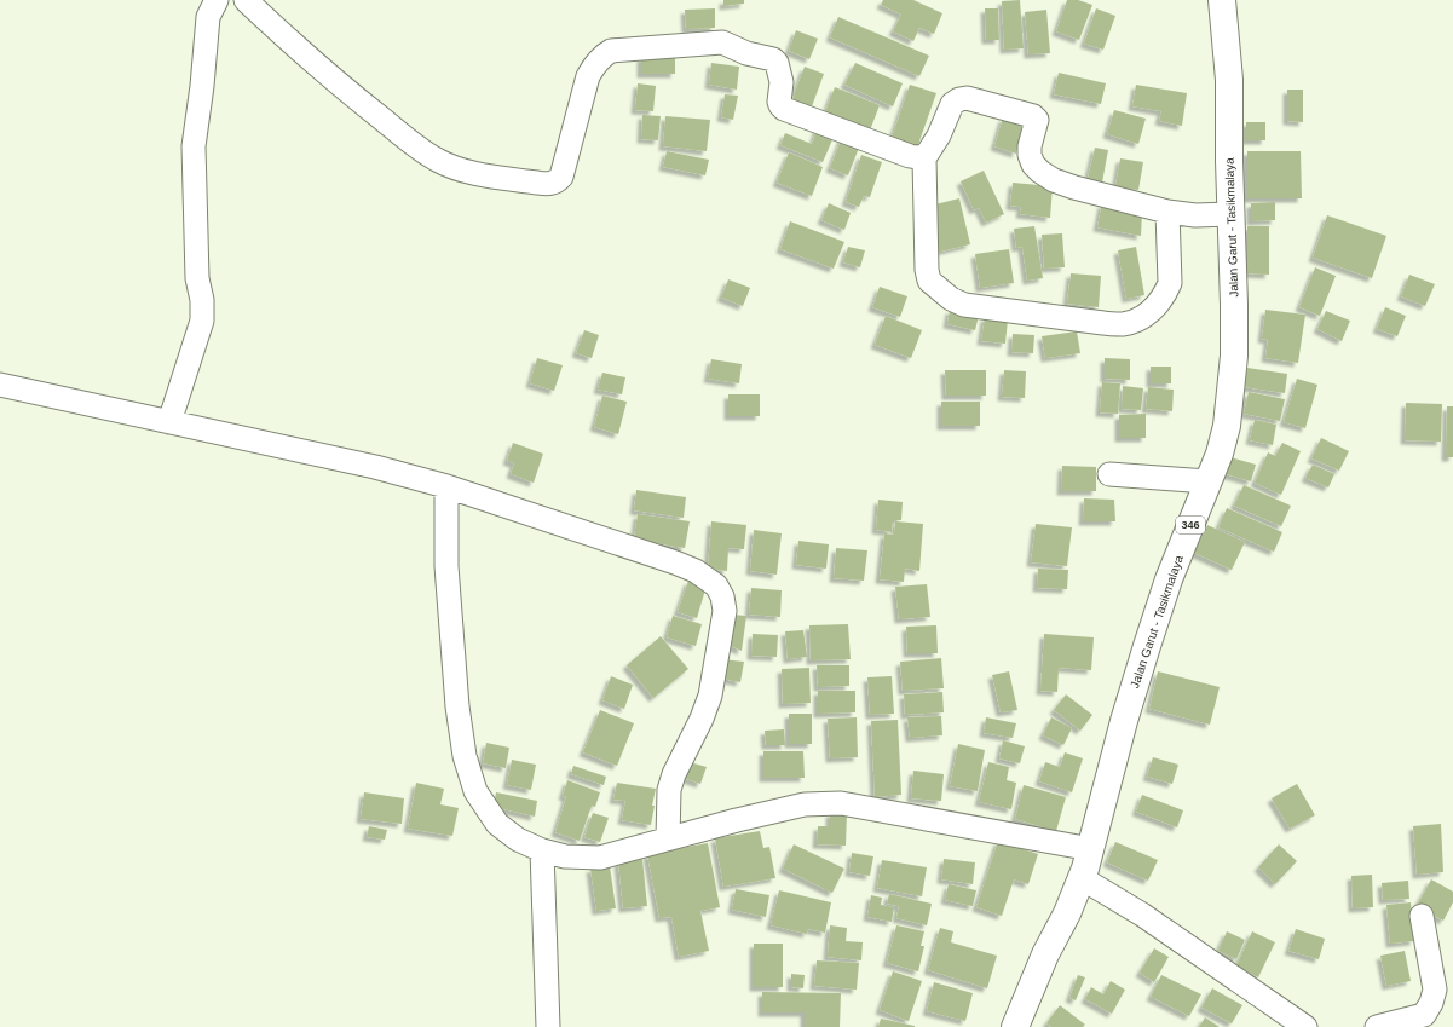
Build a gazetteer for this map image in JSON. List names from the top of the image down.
{
  "streets": {
    "main road": ["Jalan Garut - Tasikmalaya", "346"]
  }
}
